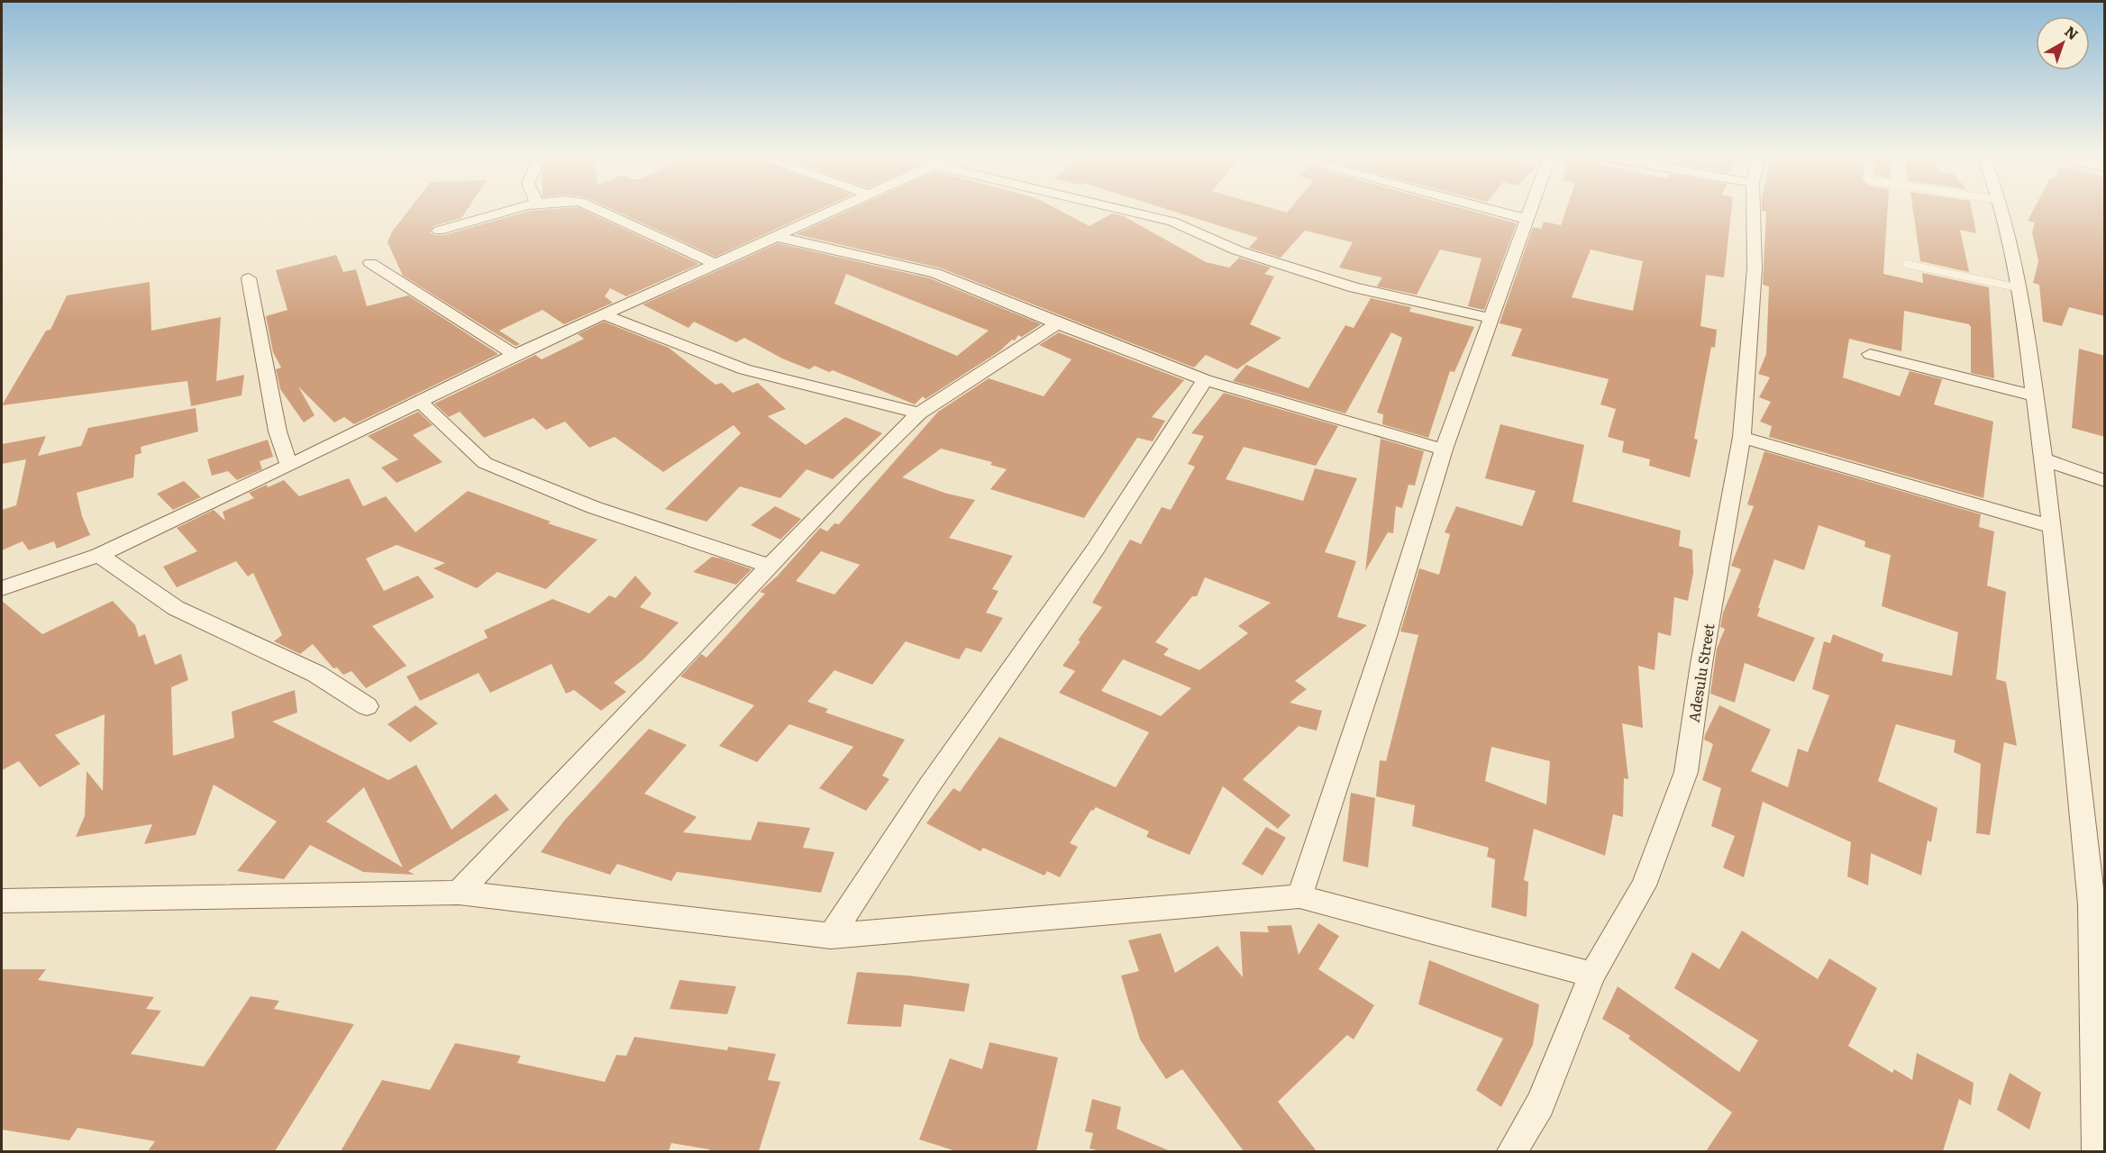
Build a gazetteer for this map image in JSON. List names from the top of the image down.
{
  "streets": {
    "street": ["Adesulu Street"]
  },
  "north": "top right"
}
